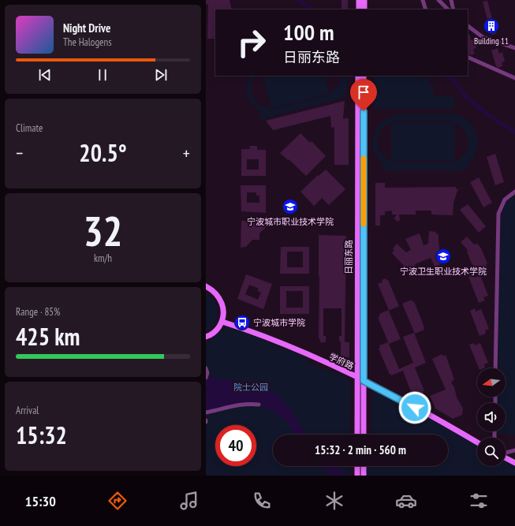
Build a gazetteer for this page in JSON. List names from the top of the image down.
{
  "streets": {
    "main road": ["日丽东路", "学府路"]
  },
  "crossings": [
    ["日丽东路", "学府路"]
  ],
  "parks": ["院士公园"],
  "places": {
    "building": ["Building 11"],
    "school or university": ["宁波城市职业技术学院", "宁波卫生职业技术学院"],
    "bus stop": ["宁波城市学院"]
  },
  "north": "left",
  "page": {
    "turn": ["100 m", "日丽东路"],
    "song": ["Night Drive", "The Halogens"],
    "tile": [
      "Climate",
      ["32", "km/h"],
      ["Range · 85%", "425 km"],
      ["Arrival", "15:32"]
    ],
    "heat": ["−", "20.5°", "+"],
    "limit": "40",
    "trip": "15:32 · 2 min · 560 m",
    "tabs": "15:30"
  }
}
